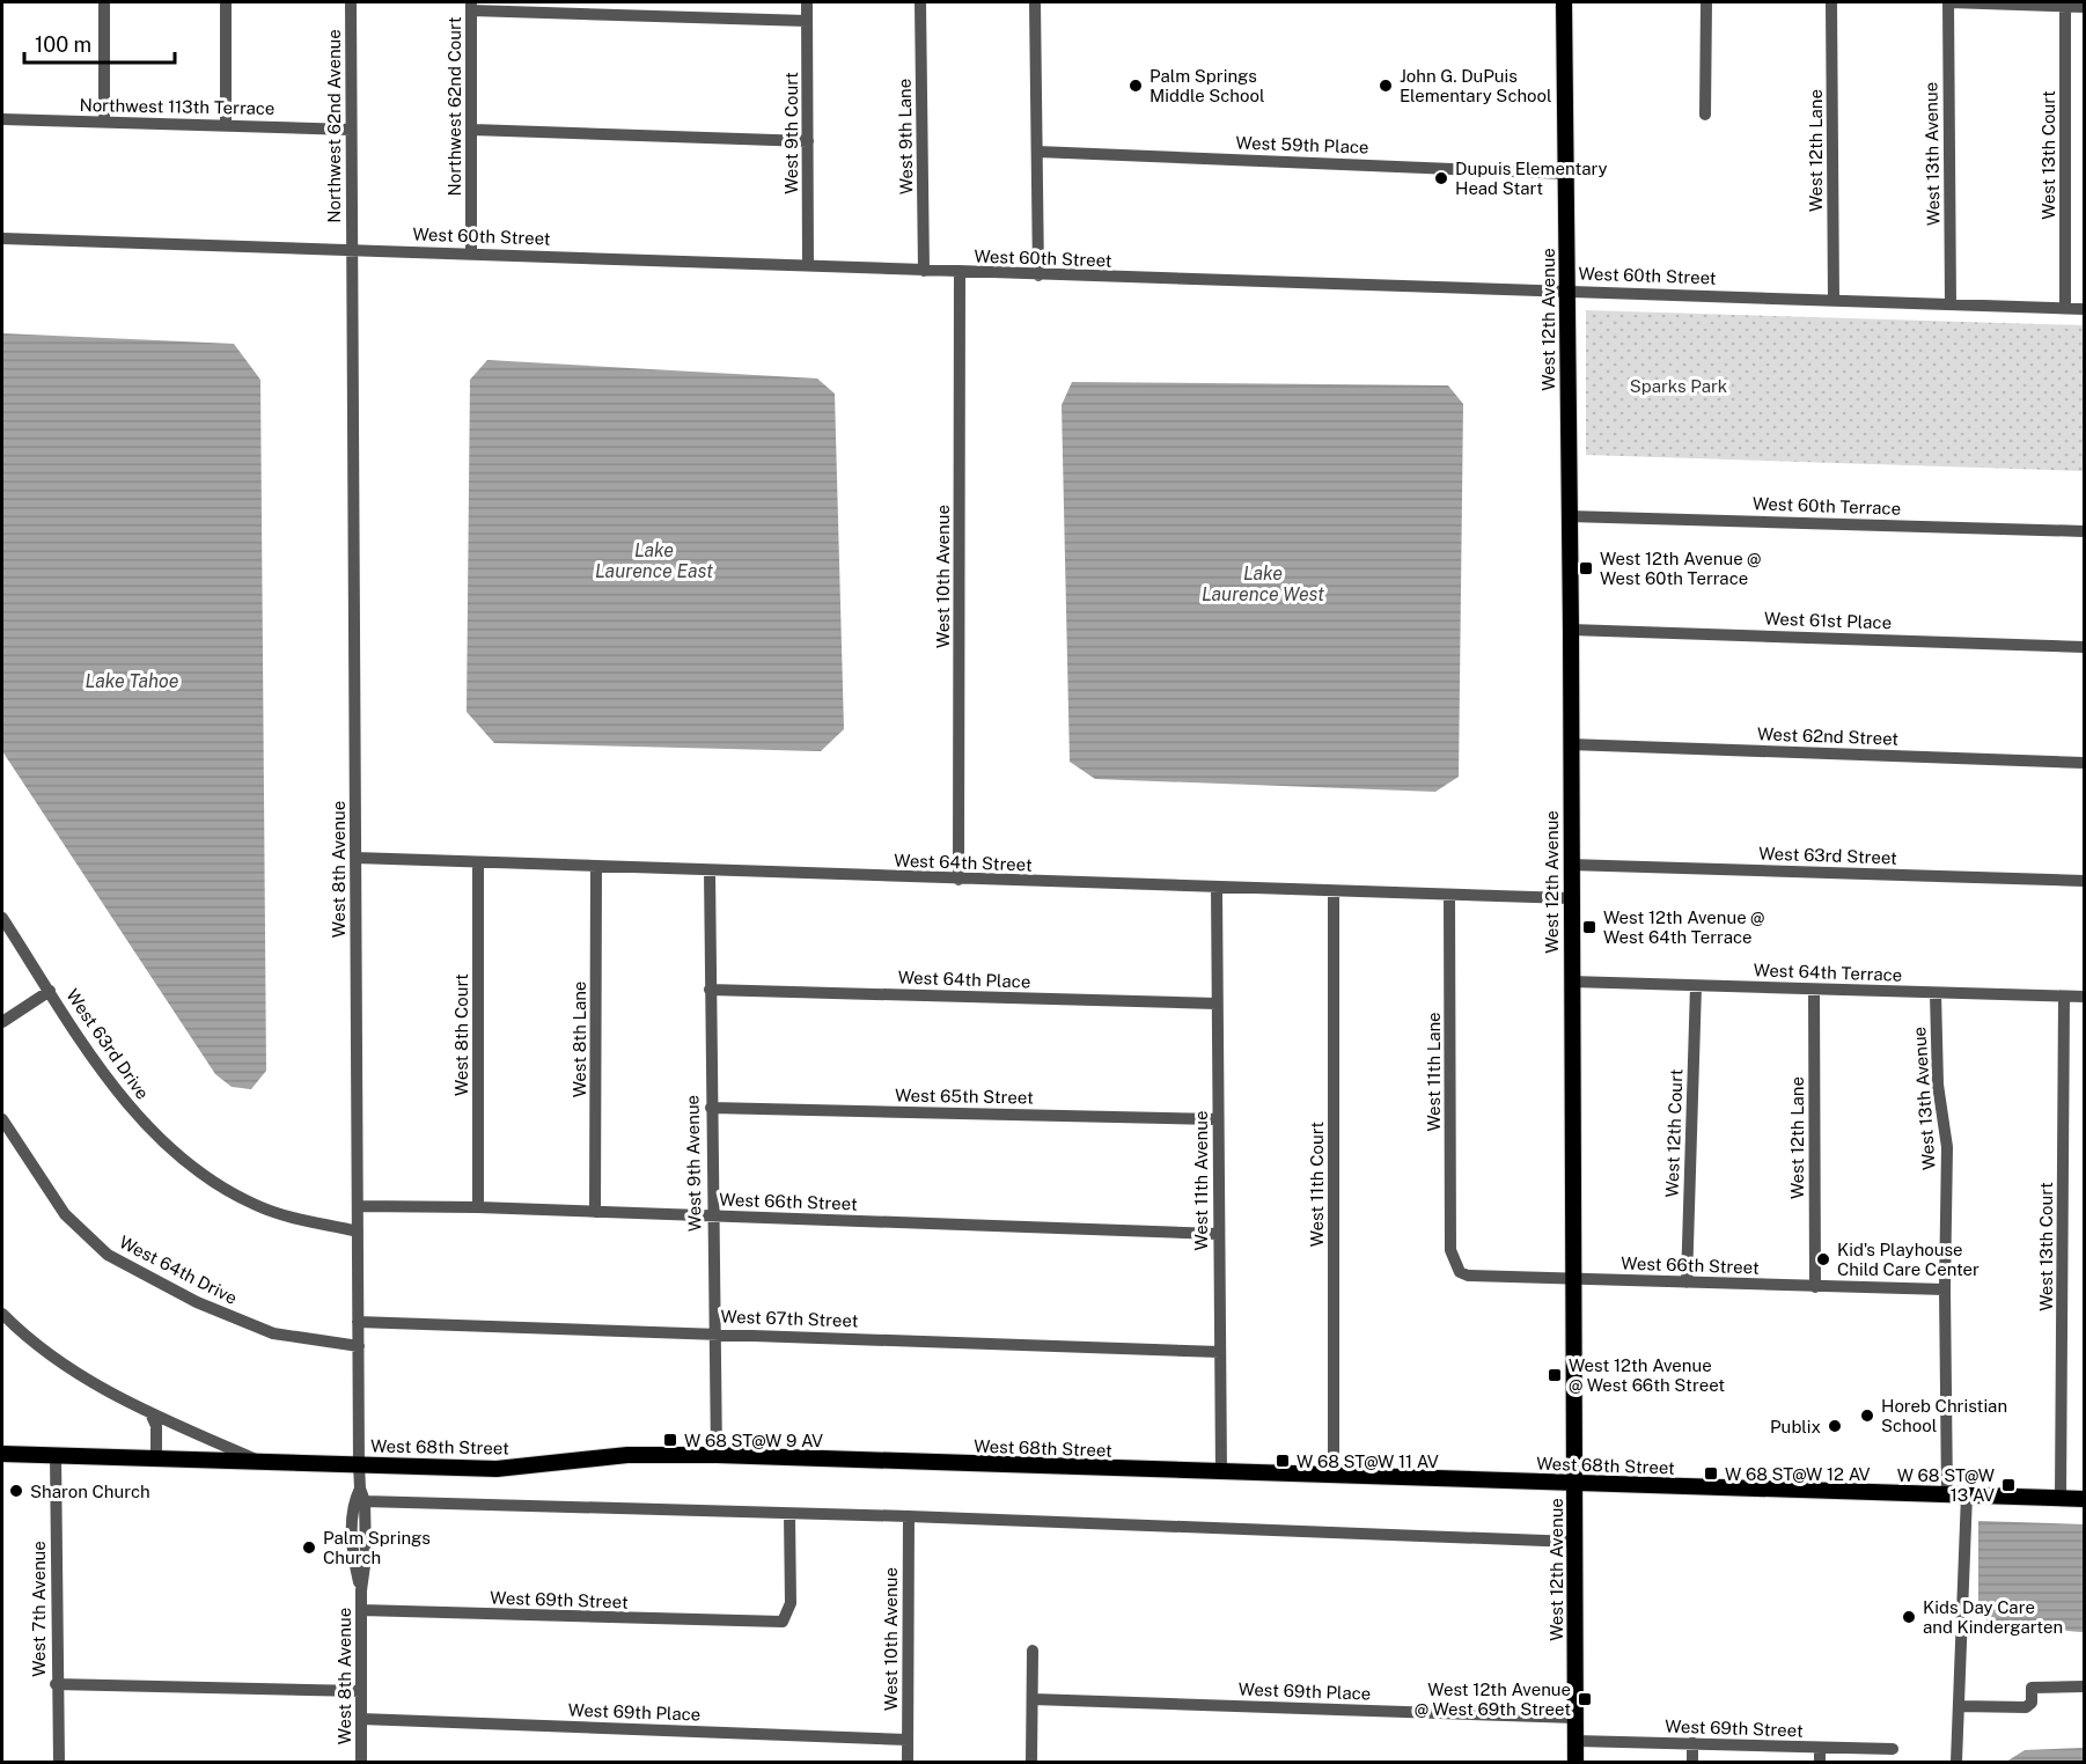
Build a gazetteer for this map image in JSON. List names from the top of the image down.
{
  "streets": {
    "main road": ["West 12th Avenue", "West 68th Street"],
    "street": [
      "Northwest 113th Terrace",
      "Northwest 62nd Court",
      "Northwest 62nd Avenue",
      "West 9th Court",
      "West 9th Lane",
      "West 59th Place",
      "West 12th Lane",
      "West 13th Avenue",
      "West 13th Court",
      "West 60th Street",
      "West 60th Terrace",
      "West 10th Avenue",
      "West 61st Place",
      "West 62nd Street",
      "West 63rd Street",
      "West 64th Street",
      "West 8th Avenue",
      "West 64th Terrace",
      "West 64th Place",
      "West 8th Court",
      "West 8th Lane",
      "West 63rd Drive",
      "West 11th Lane",
      "West 65th Street",
      "West 12th Court",
      "West 9th Avenue",
      "West 11th Avenue",
      "West 11th Court",
      "West 66th Street",
      "West 64th Drive",
      "West 67th Street",
      "West 69th Street",
      "West 7th Avenue",
      "West 69th Place"
    ]
  },
  "crossings": [
    ["Northwest 113th Terrace", "Northwest 62nd Avenue"],
    ["Northwest 62nd Court", "West 60th Street"],
    ["Northwest 62nd Avenue", "West 60th Street"],
    ["Northwest 62nd Avenue", "West 8th Avenue"],
    ["West 9th Court", "West 60th Street"],
    ["West 9th Lane", "West 60th Street"],
    ["West 59th Place", "West 12th Avenue"],
    ["West 12th Lane", "West 60th Street"],
    ["West 12th Lane", "West 64th Terrace"],
    ["West 12th Lane", "West 66th Street"],
    ["West 13th Avenue", "West 60th Street"],
    ["West 13th Avenue", "West 64th Terrace"],
    ["West 13th Avenue", "West 66th Street"],
    ["West 13th Avenue", "West 68th Street"],
    ["West 13th Court", "West 60th Street"],
    ["West 13th Court", "West 64th Terrace"],
    ["West 13th Court", "West 68th Street"],
    ["West 60th Street", "West 12th Avenue"],
    ["West 60th Street", "West 10th Avenue"],
    ["West 60th Street", "West 8th Avenue"],
    ["West 12th Avenue", "West 60th Terrace"],
    ["West 12th Avenue", "West 61st Place"],
    ["West 12th Avenue", "West 62nd Street"],
    ["West 12th Avenue", "West 63rd Street"],
    ["West 12th Avenue", "West 64th Street"],
    ["West 12th Avenue", "West 64th Terrace"],
    ["West 12th Avenue", "West 66th Street"],
    ["West 12th Avenue", "West 68th Street"],
    ["West 12th Avenue", "West 69th Street"],
    ["West 12th Avenue", "West 69th Place"],
    ["West 10th Avenue", "West 64th Street"],
    ["West 10th Avenue", "West 69th Place"],
    ["West 64th Street", "West 8th Avenue"],
    ["West 64th Street", "West 8th Court"],
    ["West 64th Street", "West 8th Lane"],
    ["West 64th Street", "West 11th Lane"],
    ["West 64th Street", "West 9th Avenue"],
    ["West 64th Street", "West 11th Avenue"],
    ["West 64th Street", "West 11th Court"],
    ["West 8th Avenue", "West 63rd Drive"],
    ["West 8th Avenue", "West 66th Street"],
    ["West 8th Avenue", "West 64th Drive"],
    ["West 8th Avenue", "West 67th Street"],
    ["West 8th Avenue", "West 68th Street"],
    ["West 8th Avenue", "West 69th Street"],
    ["West 8th Avenue", "West 69th Place"],
    ["West 64th Terrace", "West 12th Court"],
    ["West 64th Place", "West 9th Avenue"],
    ["West 64th Place", "West 11th Avenue"],
    ["West 8th Court", "West 66th Street"],
    ["West 8th Lane", "West 66th Street"],
    ["West 11th Lane", "West 66th Street"],
    ["West 65th Street", "West 9th Avenue"],
    ["West 65th Street", "West 11th Avenue"],
    ["West 12th Court", "West 66th Street"],
    ["West 9th Avenue", "West 66th Street"],
    ["West 9th Avenue", "West 67th Street"],
    ["West 9th Avenue", "West 68th Street"],
    ["West 11th Avenue", "West 66th Street"],
    ["West 11th Avenue", "West 67th Street"],
    ["West 11th Avenue", "West 68th Street"],
    ["West 11th Court", "West 68th Street"],
    ["West 68th Street", "West 7th Avenue"]
  ],
  "water": ["Lake Laurence East", "Lake Laurence West", "Lake Tahoe"],
  "parks": ["Sparks Park"],
  "places": {
    "other": [
      "Palm Springs Middle School",
      "John G. DuPuis Elementary School",
      "Dupuis Elementary Head Start",
      "Kid's Playhouse Child Care Center",
      "Horeb Christian School",
      "Publix",
      "Sharon Church",
      "Palm Springs Church",
      "Kids Day Care and Kindergarten"
    ],
    "transit": [
      "West 12th Avenue @ West 60th Terrace",
      "West 12th Avenue @ West 64th Terrace",
      "West 12th Avenue @ West 66th Street",
      "W 68 ST@W 9 AV",
      "W 68 ST@W 11 AV",
      "W 68 ST@W 12 AV",
      "W 68 ST@W 13 AV",
      "West 12th Avenue @ West 69th Street"
    ]
  },
  "scale_bar": "100 m"
}
